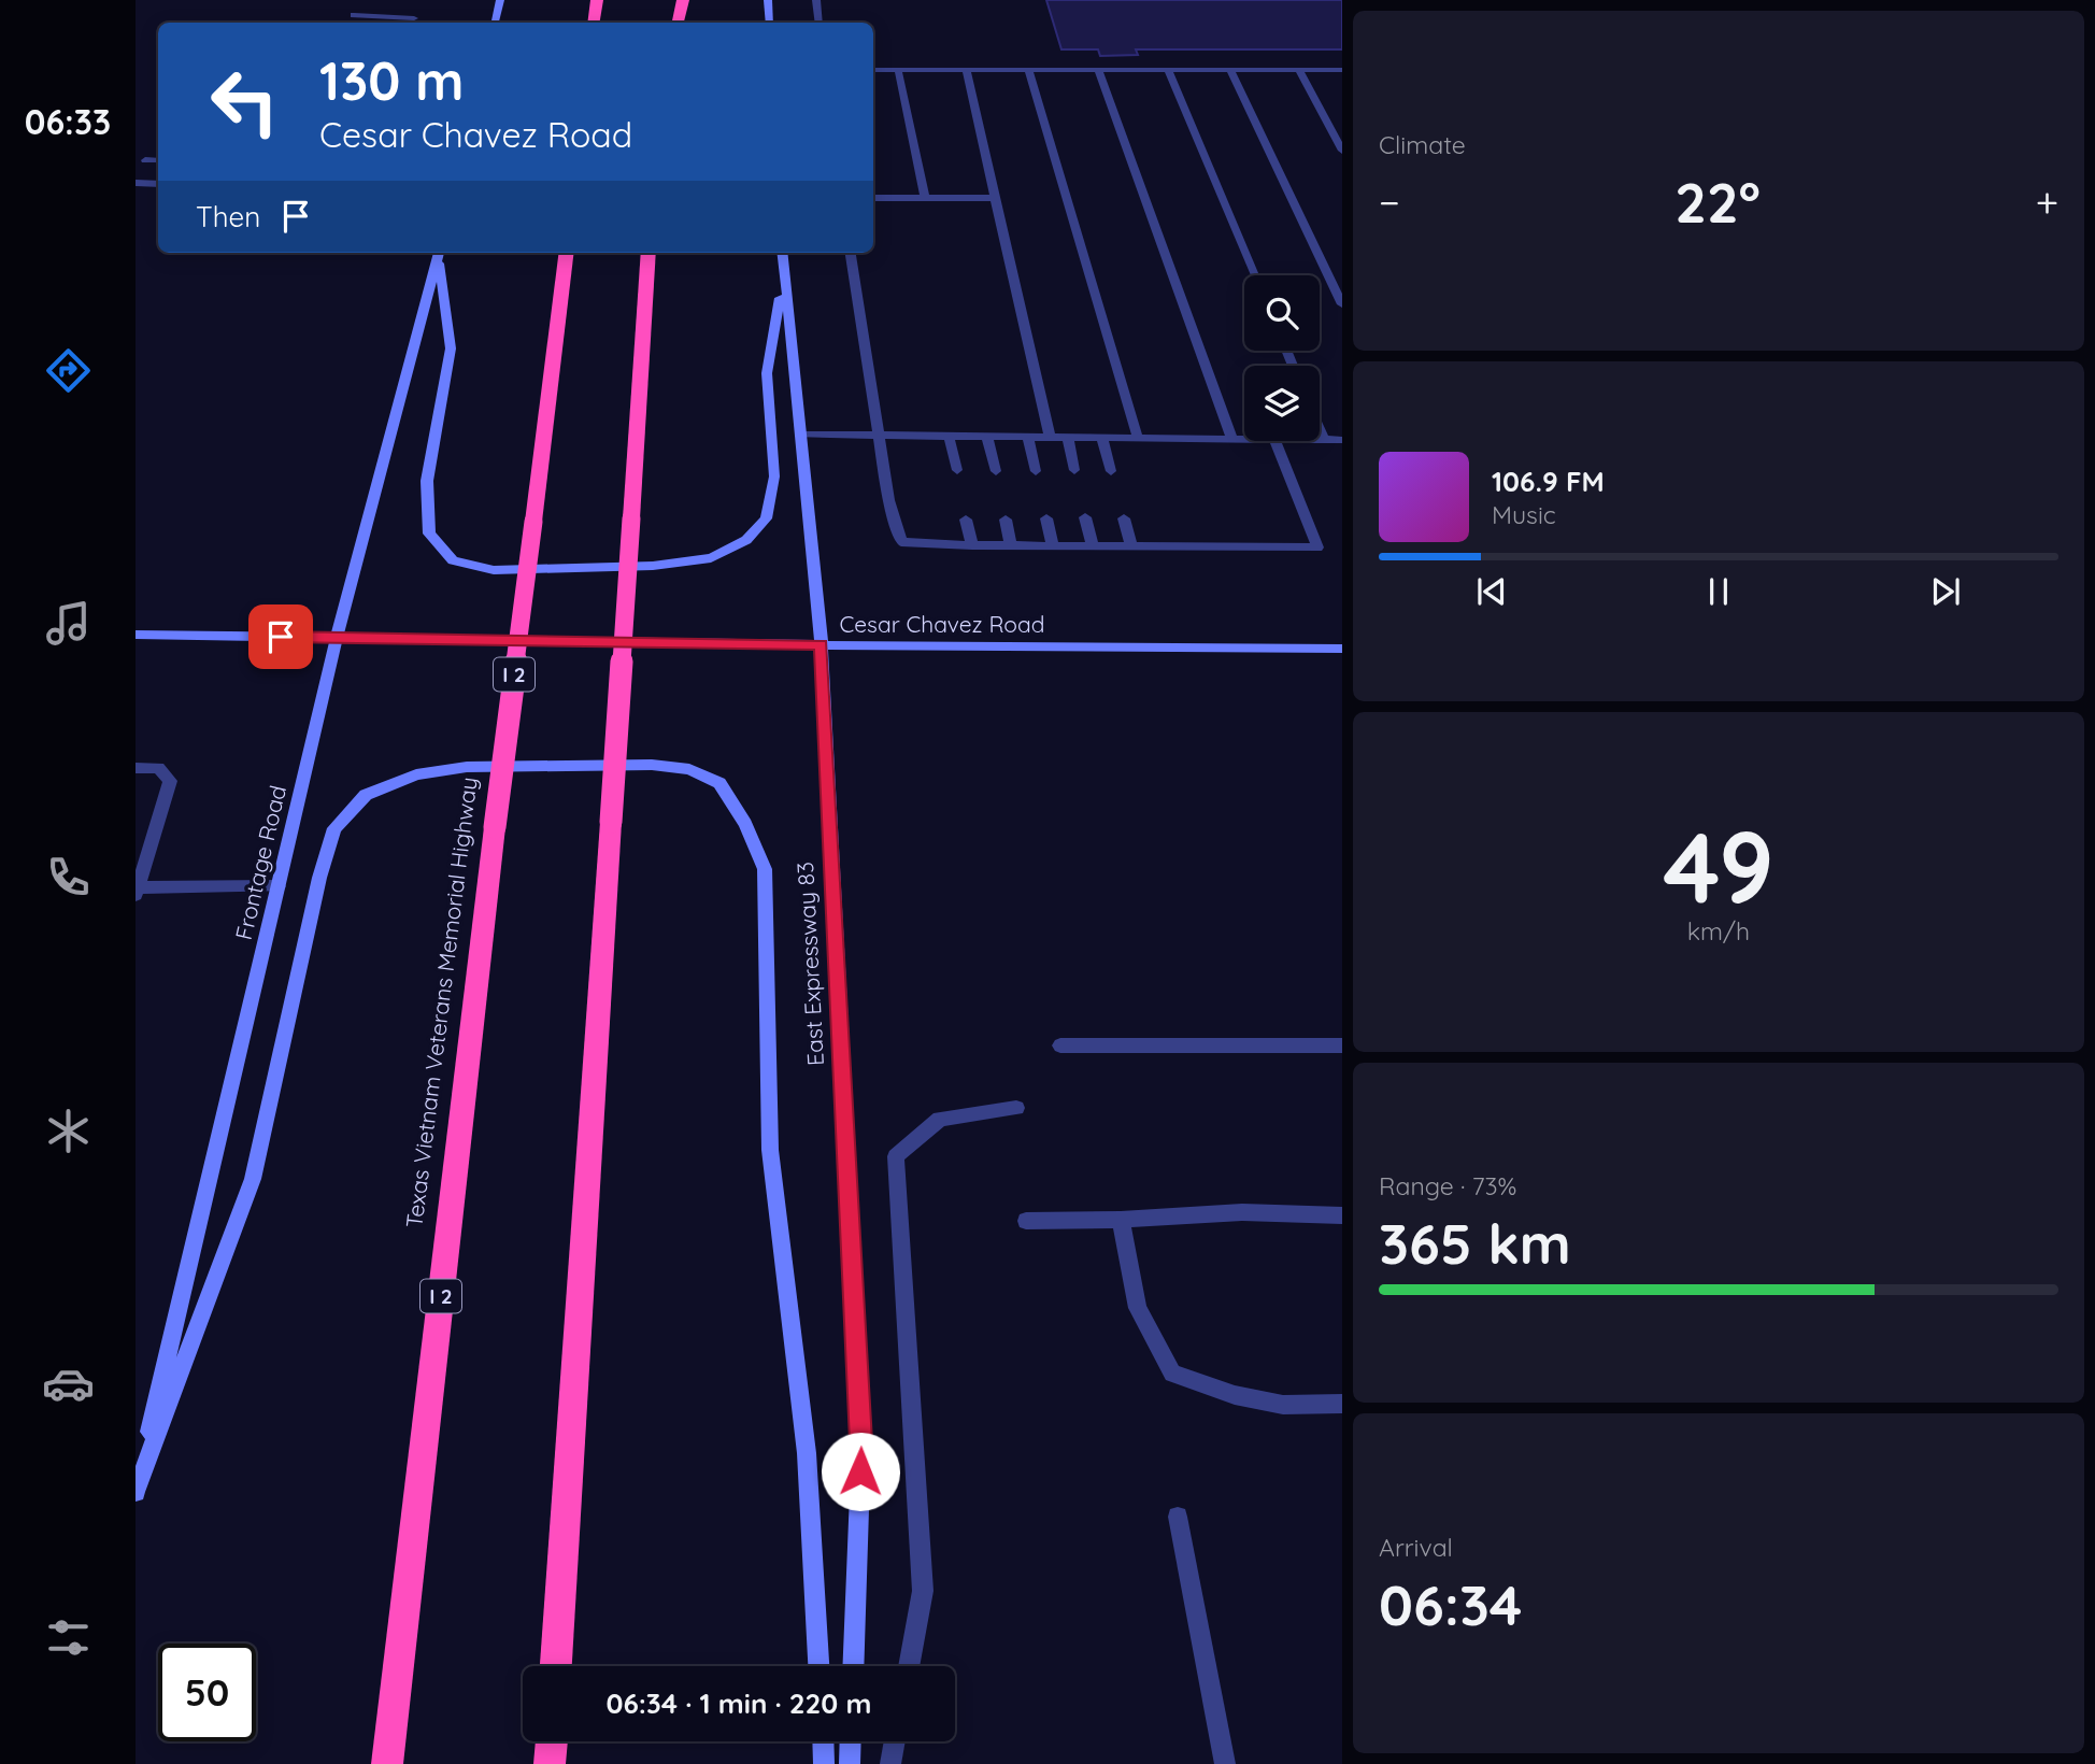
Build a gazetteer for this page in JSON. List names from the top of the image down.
{
  "streets": {
    "highway": ["I 2", "Texas Vietnam Veterans Memorial Highway"],
    "main road": ["Cesar Chavez Road", "Frontage Road", "East Expressway 83"]
  },
  "crossings": [
    ["Cesar Chavez Road", "Frontage Road"],
    ["Cesar Chavez Road", "East Expressway 83"]
  ],
  "page": {
    "tabs": "06:33",
    "tile": [
      "Climate",
      ["49", "km/h"],
      ["Range · 73%", "365 km"],
      ["Arrival", "06:34"]
    ],
    "turn": ["130 m", "Cesar Chavez Road"],
    "heat": ["−", "22°", "+"],
    "then": "Then",
    "song": ["106.9 FM", "Music"],
    "limit": "50",
    "trip": "06:34 · 1 min · 220 m"
  }
}
